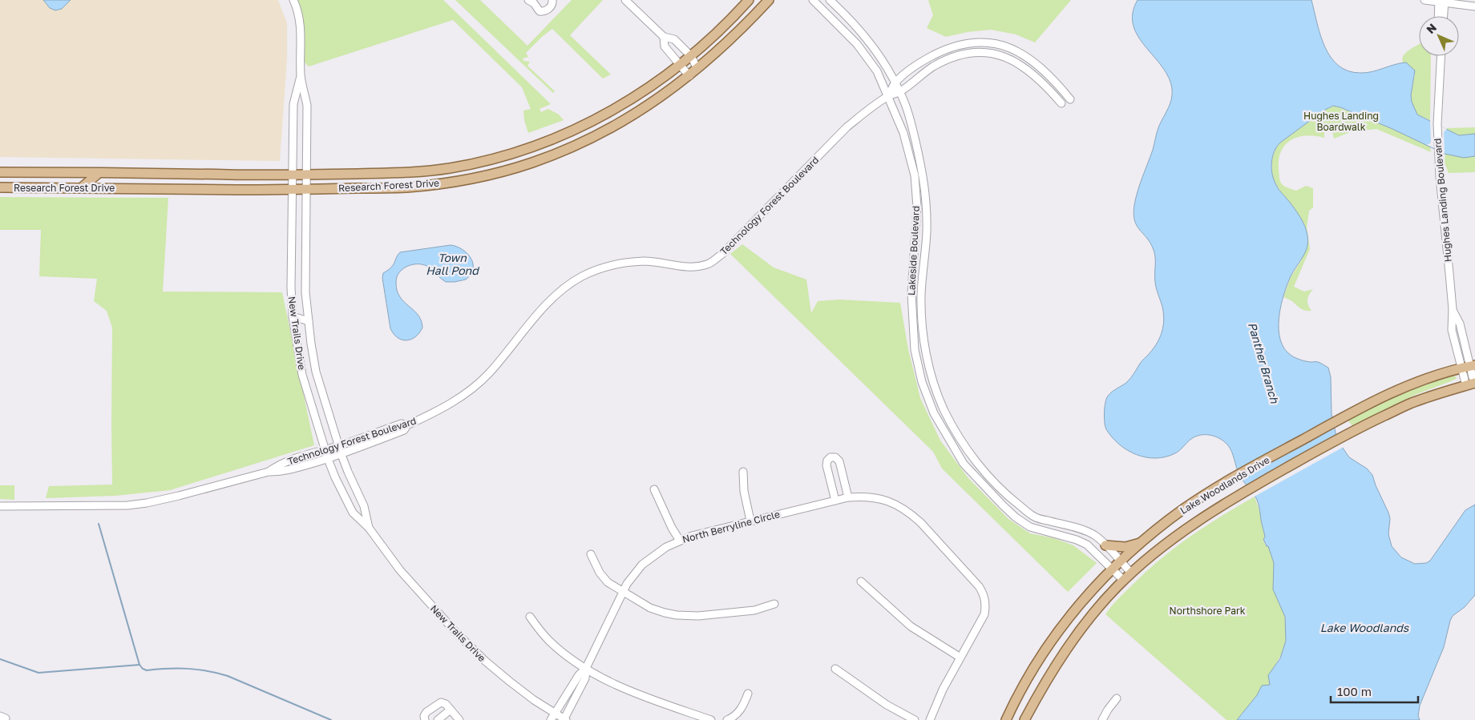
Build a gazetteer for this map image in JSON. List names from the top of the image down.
{
  "streets": {
    "main road": ["Research Forest Drive", "Lake Woodlands Drive"],
    "street": [
      "Hughes Landing Boulevard",
      "Technology Forest Boulevard",
      "Lakeside Boulevard",
      "New Trails Drive",
      "North Berryline Circle"
    ]
  },
  "crossings": [
    ["Research Forest Drive", "New Trails Drive"],
    ["Hughes Landing Boulevard", "Lake Woodlands Drive"],
    ["Technology Forest Boulevard", "Lakeside Boulevard"],
    ["Technology Forest Boulevard", "New Trails Drive"],
    ["Lakeside Boulevard", "Lake Woodlands Drive"],
    ["New Trails Drive", "North Berryline Circle"]
  ],
  "water": ["Town Hall Pond", "Panther Branch", "Lake Woodlands"],
  "parks": ["Hughes Landing Boardwalk", "Northshore Park"],
  "scale_bar": "100 m",
  "north": "top left"
}
